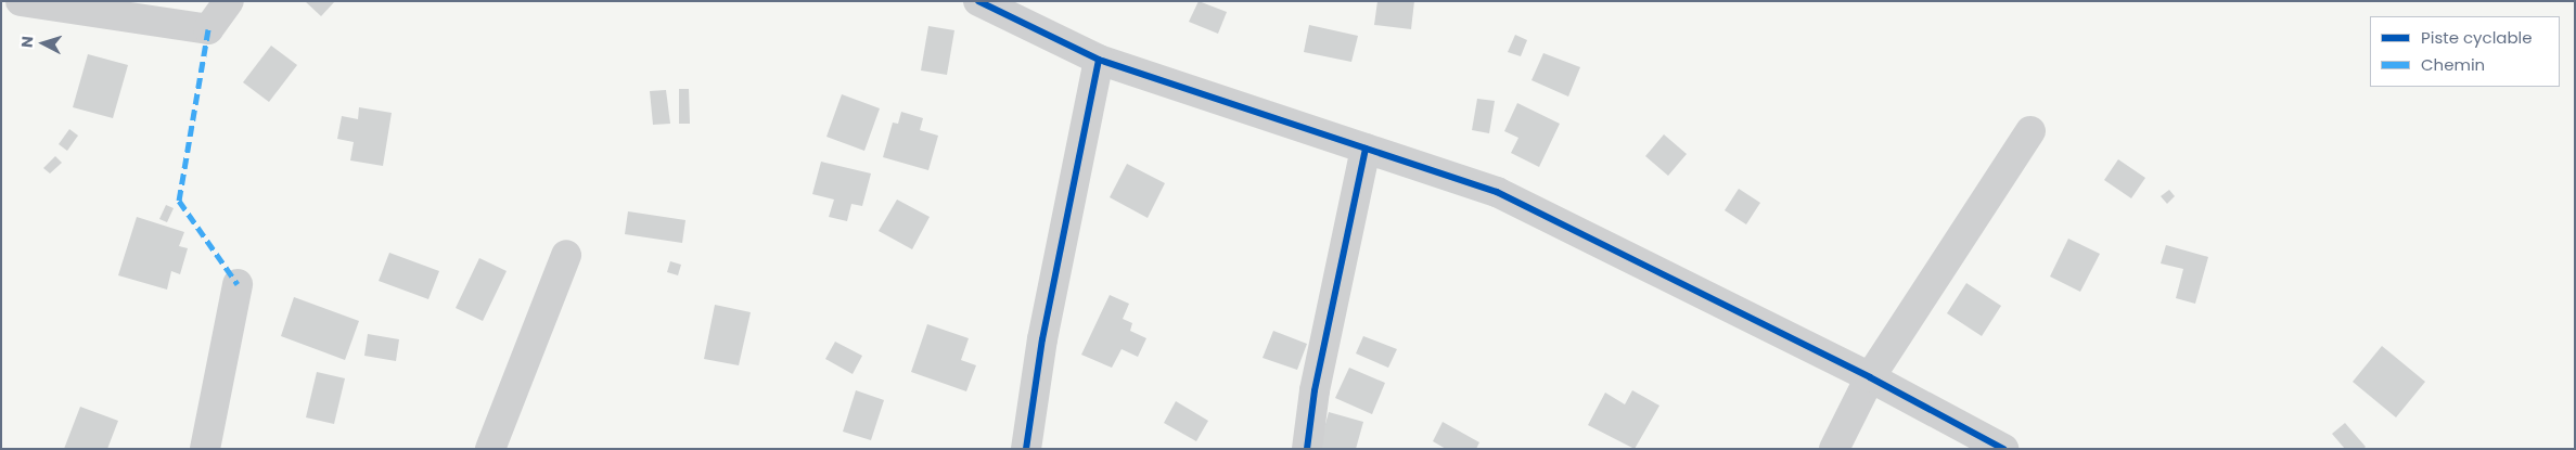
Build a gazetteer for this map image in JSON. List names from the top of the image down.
{
  "legend": ["Piste cyclable", "Chemin"],
  "north": "left"
}
